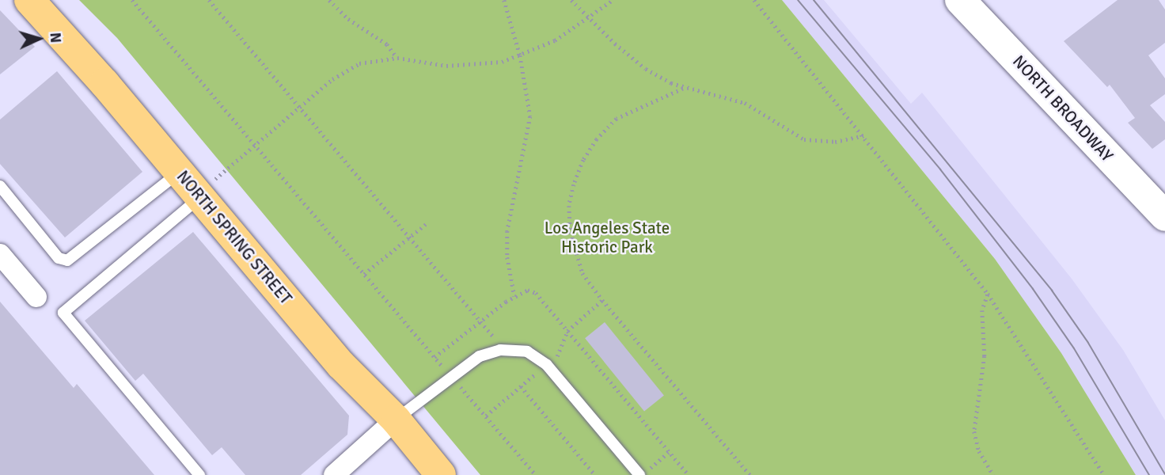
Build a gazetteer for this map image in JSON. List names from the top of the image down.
{
  "streets": {
    "main road": ["NORTH BROADWAY", "NORTH SPRING STREET"]
  },
  "parks": ["Los Angeles State Historic Park"],
  "north": "right"
}
